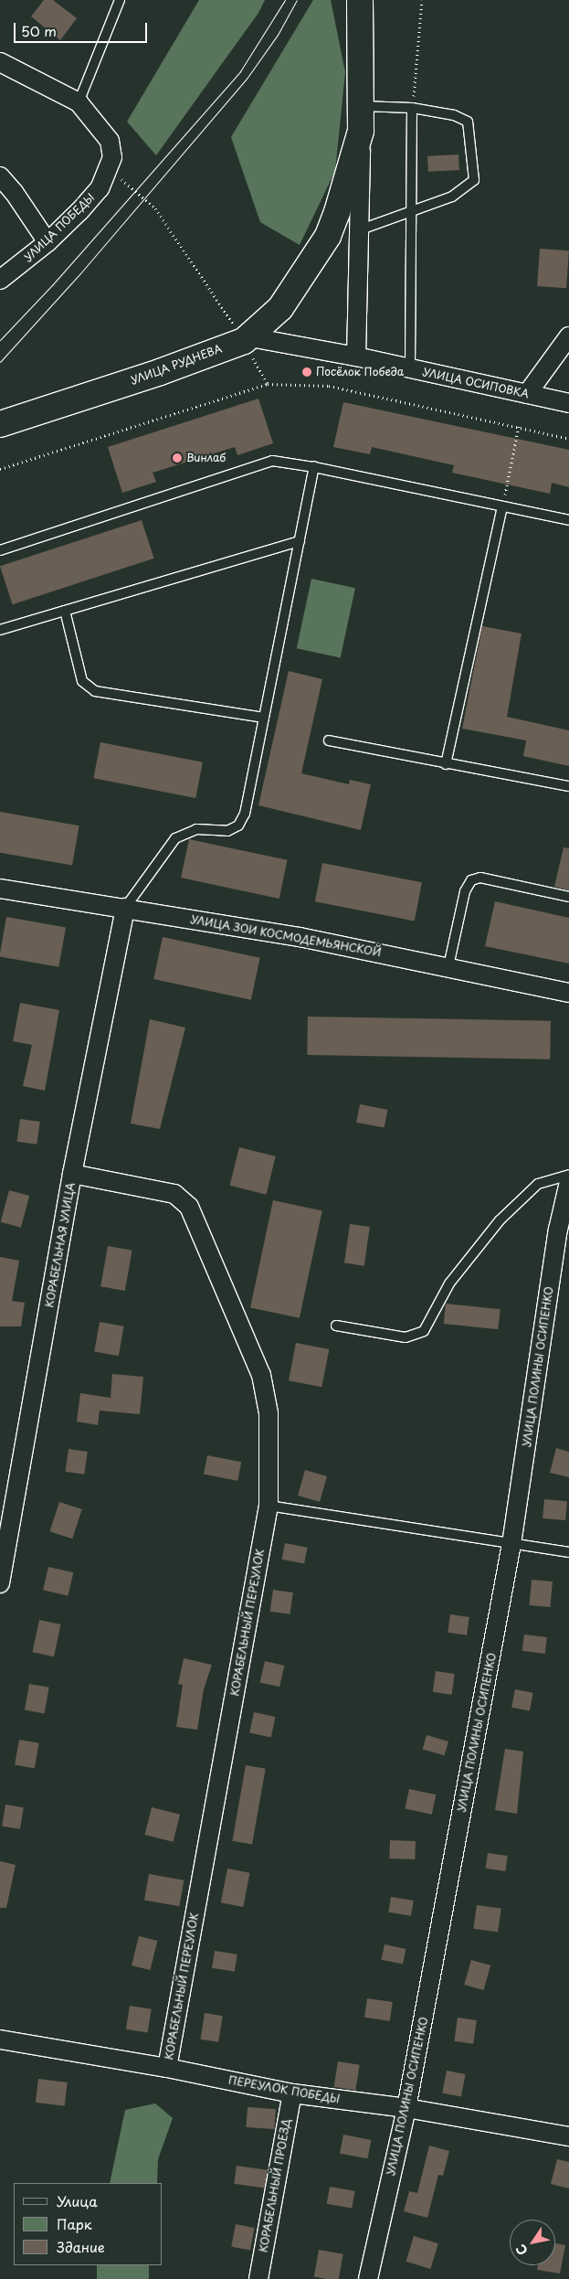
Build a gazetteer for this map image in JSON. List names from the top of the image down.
{
  "streets": {
    "main road": ["УЛИЦА РУДНЕВА"],
    "street": [
      "УЛИЦА ПОБЕДЫ",
      "УЛИЦА ОСИПОВКА",
      "УЛИЦА ЗОИ КОСМОДЕМЬЯНСКОЙ",
      "КОРАБЕЛЬНАЯ УЛИЦА",
      "УЛИЦА ПОЛИНЫ ОСИПЕНКО",
      "КОРАБЕЛЬНЫЙ ПЕРЕУЛОК",
      "ПЕРЕУЛОК ПОБЕДЫ",
      "КОРАБЕЛЬНЫЙ ПРОЕЗД"
    ]
  },
  "crossings": [
    ["УЛИЦА ЗОИ КОСМОДЕМЬЯНСКОЙ", "КОРАБЕЛЬНАЯ УЛИЦА"],
    ["КОРАБЕЛЬНАЯ УЛИЦА", "КОРАБЕЛЬНЫЙ ПЕРЕУЛОК"],
    ["УЛИЦА ПОЛИНЫ ОСИПЕНКО", "ПЕРЕУЛОК ПОБЕДЫ"],
    ["КОРАБЕЛЬНЫЙ ПЕРЕУЛОК", "ПЕРЕУЛОК ПОБЕДЫ"],
    ["ПЕРЕУЛОК ПОБЕДЫ", "КОРАБЕЛЬНЫЙ ПРОЕЗД"]
  ],
  "places": ["Посёлок Победа", "Винлаб"],
  "legend": ["Улица", "Парк", "Здание"],
  "scale_bar": "50 m",
  "north": "bottom left"
}
